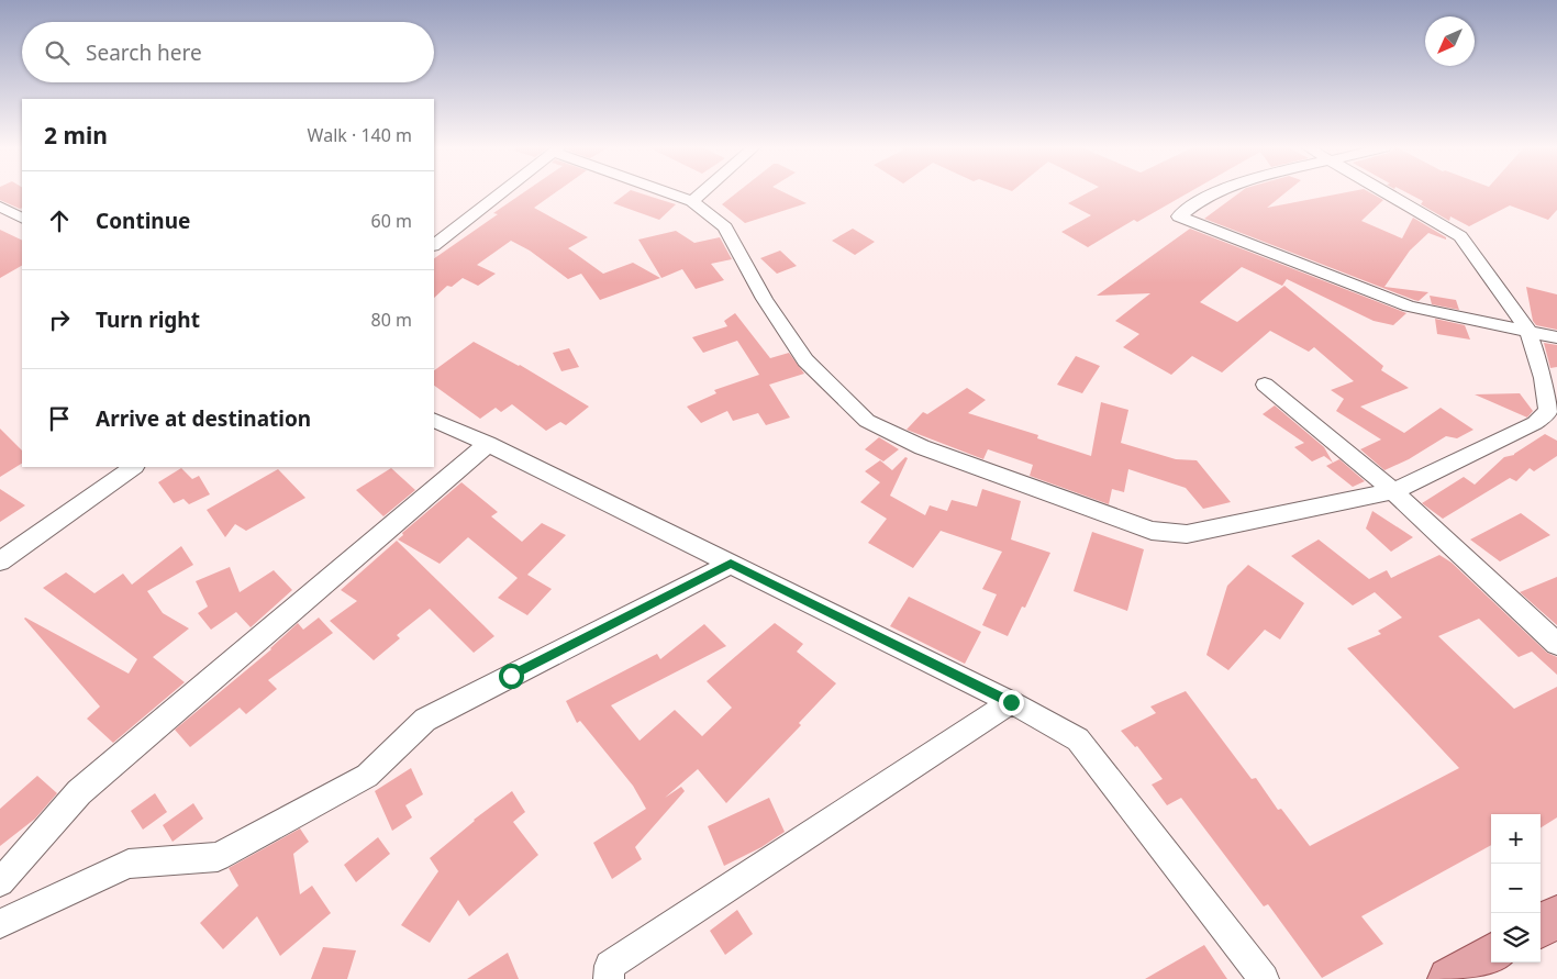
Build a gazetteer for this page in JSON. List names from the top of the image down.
{
  "north": "bottom left",
  "page": {
    "search": "Search here",
    "heading": ["2 min", "Walk · 140 m"],
    "list": [
      ["Continue", "60 m"],
      ["Turn right", "80 m"],
      "Arrive at destination"
    ],
    "map_buttons": ["+", "−"]
  }
}
